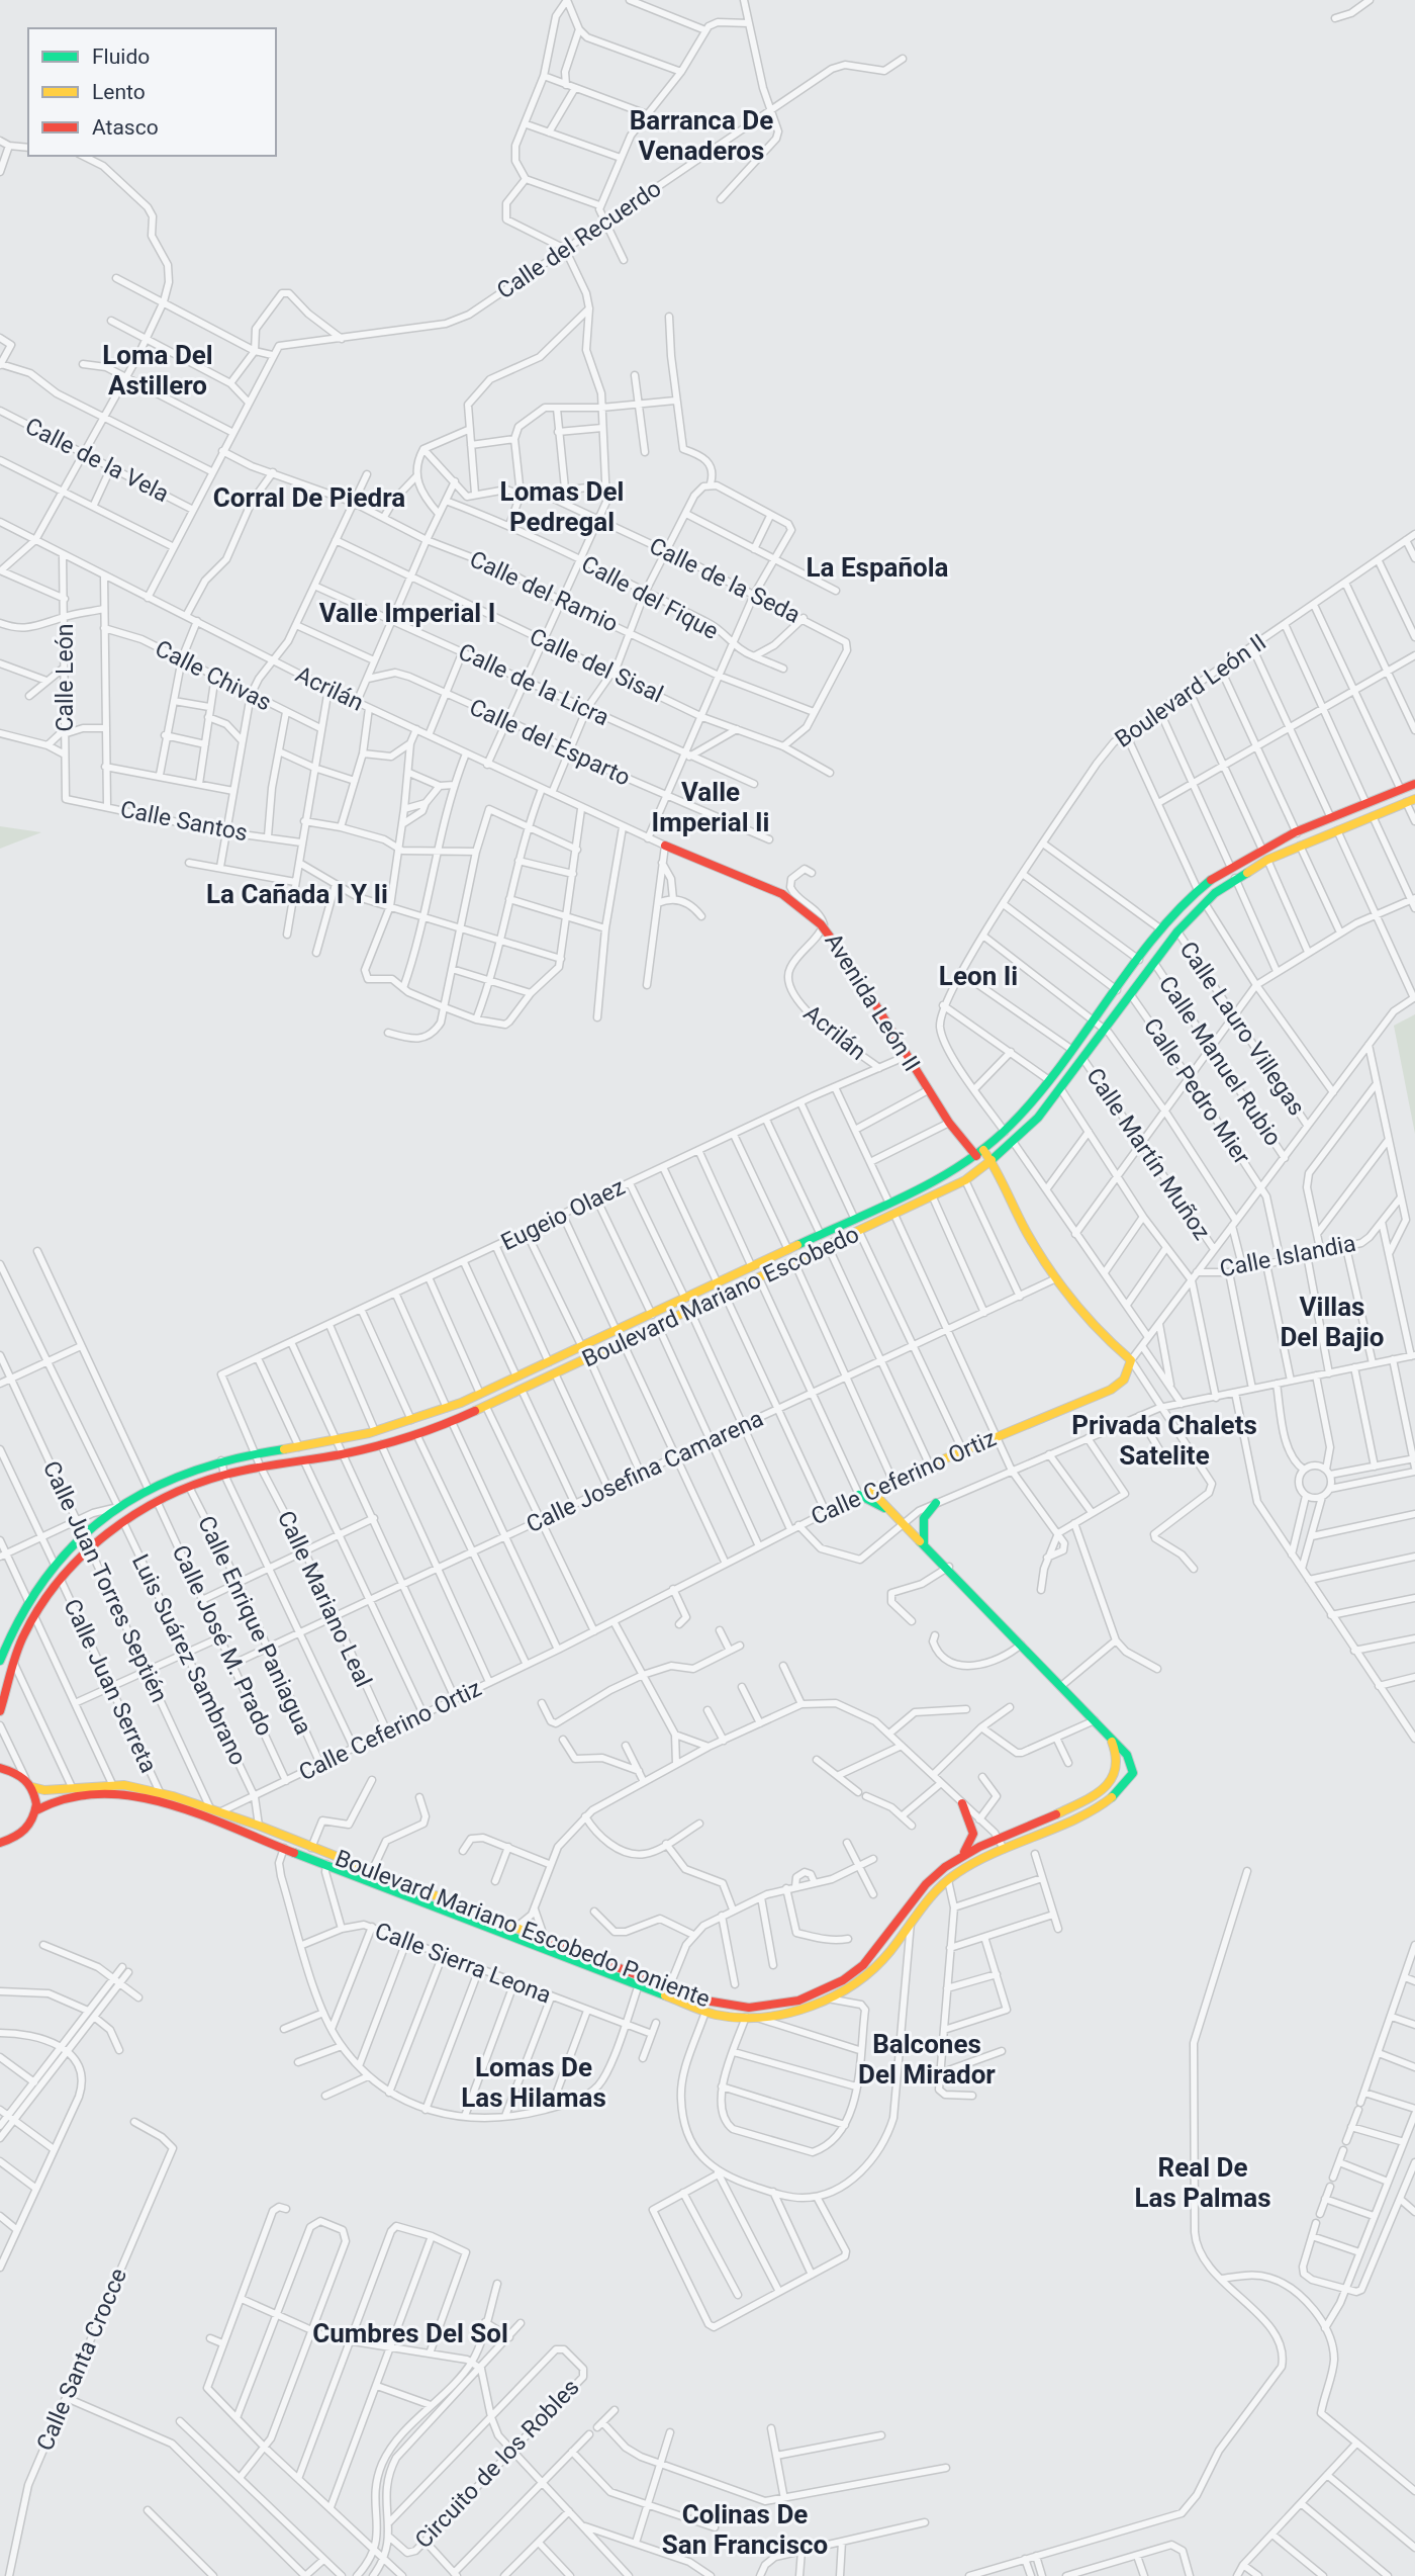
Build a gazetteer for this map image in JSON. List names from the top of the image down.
{
  "streets": {
    "street": [
      "Calle del Recuerdo",
      "Calle de la Vela",
      "Calle de la Seda",
      "Calle del Ramio",
      "Calle del Fique",
      "Calle del Sisal",
      "Calle Chivas",
      "Calle León",
      "Calle de la Licra",
      "Acrilán",
      "Boulevard León II",
      "Calle del Esparto",
      "Calle Santos",
      "Avenida León II",
      "Calle Lauro Villegas",
      "Calle Manuel Rubio",
      "Calle Pedro Mier",
      "Calle Martín Muñoz",
      "Eugeio Olaez",
      "Calle Islandia",
      "Boulevard Mariano Escobedo",
      "Calle Josefina Camarena",
      "Calle Ceferino Ortiz",
      "Calle Juan Torres Septién",
      "Calle Mariano Leal",
      "Calle Enrique Paniagua",
      "Calle José M. Prado",
      "Luis Suárez Sambrano",
      "Calle Juan Serreta",
      "Boulevard Mariano Escobedo Poniente",
      "Calle Sierra Leona",
      "Calle Santa Crocce",
      "Circuito de los Robles"
    ]
  },
  "crossings": [
    ["Calle de la Seda", "Calle del Ramio"],
    ["Calle León", "Acrilán"],
    ["Calle León", "Calle Santos"],
    ["Acrilán", "Avenida León II"],
    ["Acrilán", "Eugeio Olaez"],
    ["Boulevard León II", "Calle Lauro Villegas"],
    ["Boulevard León II", "Calle Manuel Rubio"],
    ["Boulevard León II", "Calle Martín Muñoz"],
    ["Avenida León II", "Eugeio Olaez"],
    ["Avenida León II", "Boulevard Mariano Escobedo"],
    ["Avenida León II", "Calle Josefina Camarena"],
    ["Avenida León II", "Calle Ceferino Ortiz"],
    ["Calle Lauro Villegas", "Boulevard Mariano Escobedo"],
    ["Calle Lauro Villegas", "Calle Ceferino Ortiz"],
    ["Calle Manuel Rubio", "Boulevard Mariano Escobedo"],
    ["Calle Manuel Rubio", "Calle Ceferino Ortiz"],
    ["Calle Pedro Mier", "Calle Islandia"],
    ["Calle Pedro Mier", "Boulevard Mariano Escobedo"],
    ["Calle Pedro Mier", "Calle Ceferino Ortiz"],
    ["Calle Martín Muñoz", "Boulevard Mariano Escobedo"],
    ["Calle Martín Muñoz", "Calle Ceferino Ortiz"],
    ["Eugeio Olaez", "Boulevard Mariano Escobedo"],
    ["Eugeio Olaez", "Calle Mariano Leal"],
    ["Calle Islandia", "Calle Ceferino Ortiz"],
    ["Boulevard Mariano Escobedo", "Calle Juan Torres Septién"],
    ["Boulevard Mariano Escobedo", "Calle Mariano Leal"],
    ["Boulevard Mariano Escobedo", "Calle Enrique Paniagua"],
    ["Boulevard Mariano Escobedo", "Calle José M. Prado"],
    ["Boulevard Mariano Escobedo", "Luis Suárez Sambrano"],
    ["Boulevard Mariano Escobedo", "Calle Juan Serreta"],
    ["Calle Josefina Camarena", "Calle Mariano Leal"],
    ["Calle Josefina Camarena", "Calle Enrique Paniagua"],
    ["Calle Josefina Camarena", "Calle José M. Prado"],
    ["Calle Ceferino Ortiz", "Calle Juan Torres Septién"],
    ["Calle Ceferino Ortiz", "Calle Mariano Leal"],
    ["Calle Ceferino Ortiz", "Calle Enrique Paniagua"],
    ["Calle Ceferino Ortiz", "Calle José M. Prado"],
    ["Calle Ceferino Ortiz", "Luis Suárez Sambrano"],
    ["Calle Ceferino Ortiz", "Boulevard Mariano Escobedo Poniente"],
    ["Calle Juan Torres Septién", "Boulevard Mariano Escobedo Poniente"],
    ["Calle Juan Serreta", "Boulevard Mariano Escobedo Poniente"]
  ],
  "districts": [
    "Barranca De Venaderos",
    "Loma Del Astillero",
    "Lomas Del Pedregal",
    "Corral De Piedra",
    "La Española",
    "Valle Imperial I",
    "Valle Imperial Ii",
    "La Cañada I Y Ii",
    "Leon Ii",
    "Villas Del Bajio",
    "Privada Chalets Satelite",
    "Balcones Del Mirador",
    "Lomas De Las Hilamas",
    "Real De Las Palmas",
    "Cumbres Del Sol",
    "Colinas De San Francisco"
  ],
  "legend": ["Fluido", "Lento", "Atasco"]
}
